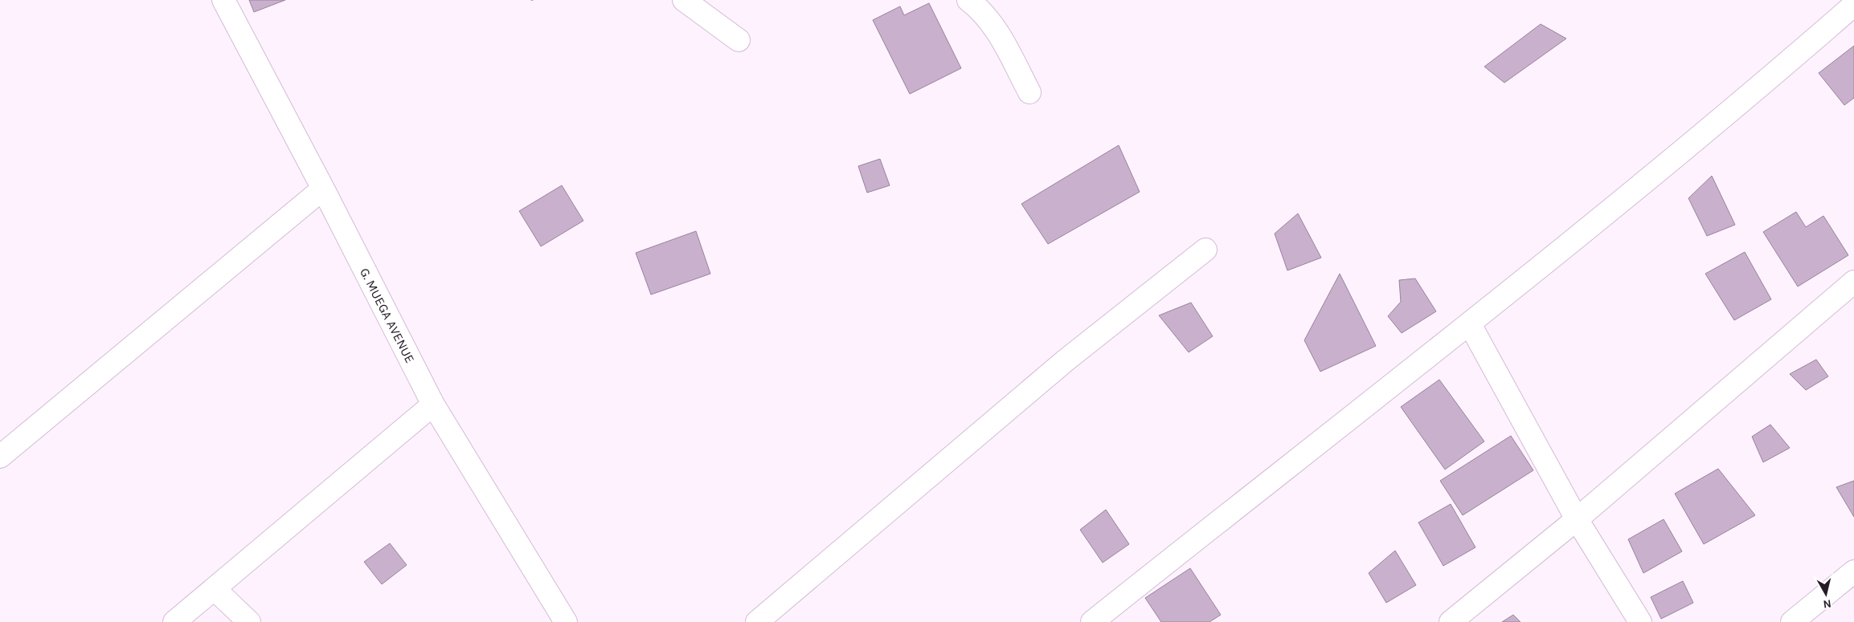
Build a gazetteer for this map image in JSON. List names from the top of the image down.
{
  "streets": {
    "street": ["G. MUEGA AVENUE"]
  },
  "north": "bottom"
}
